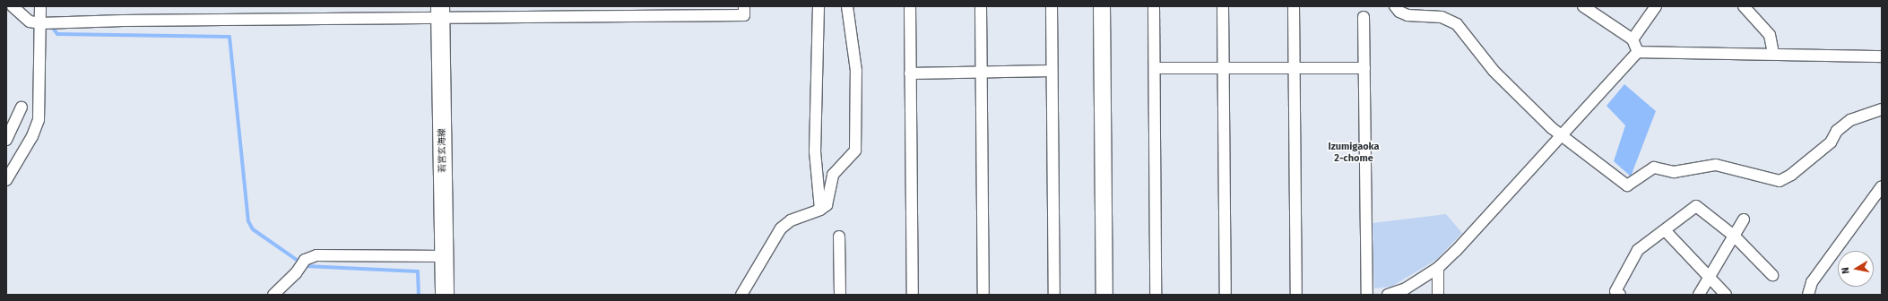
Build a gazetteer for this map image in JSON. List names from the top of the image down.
{
  "streets": {
    "main road": ["若宮玄海線"]
  },
  "districts": ["Izumigaoka 2-chome"],
  "north": "left"
}
